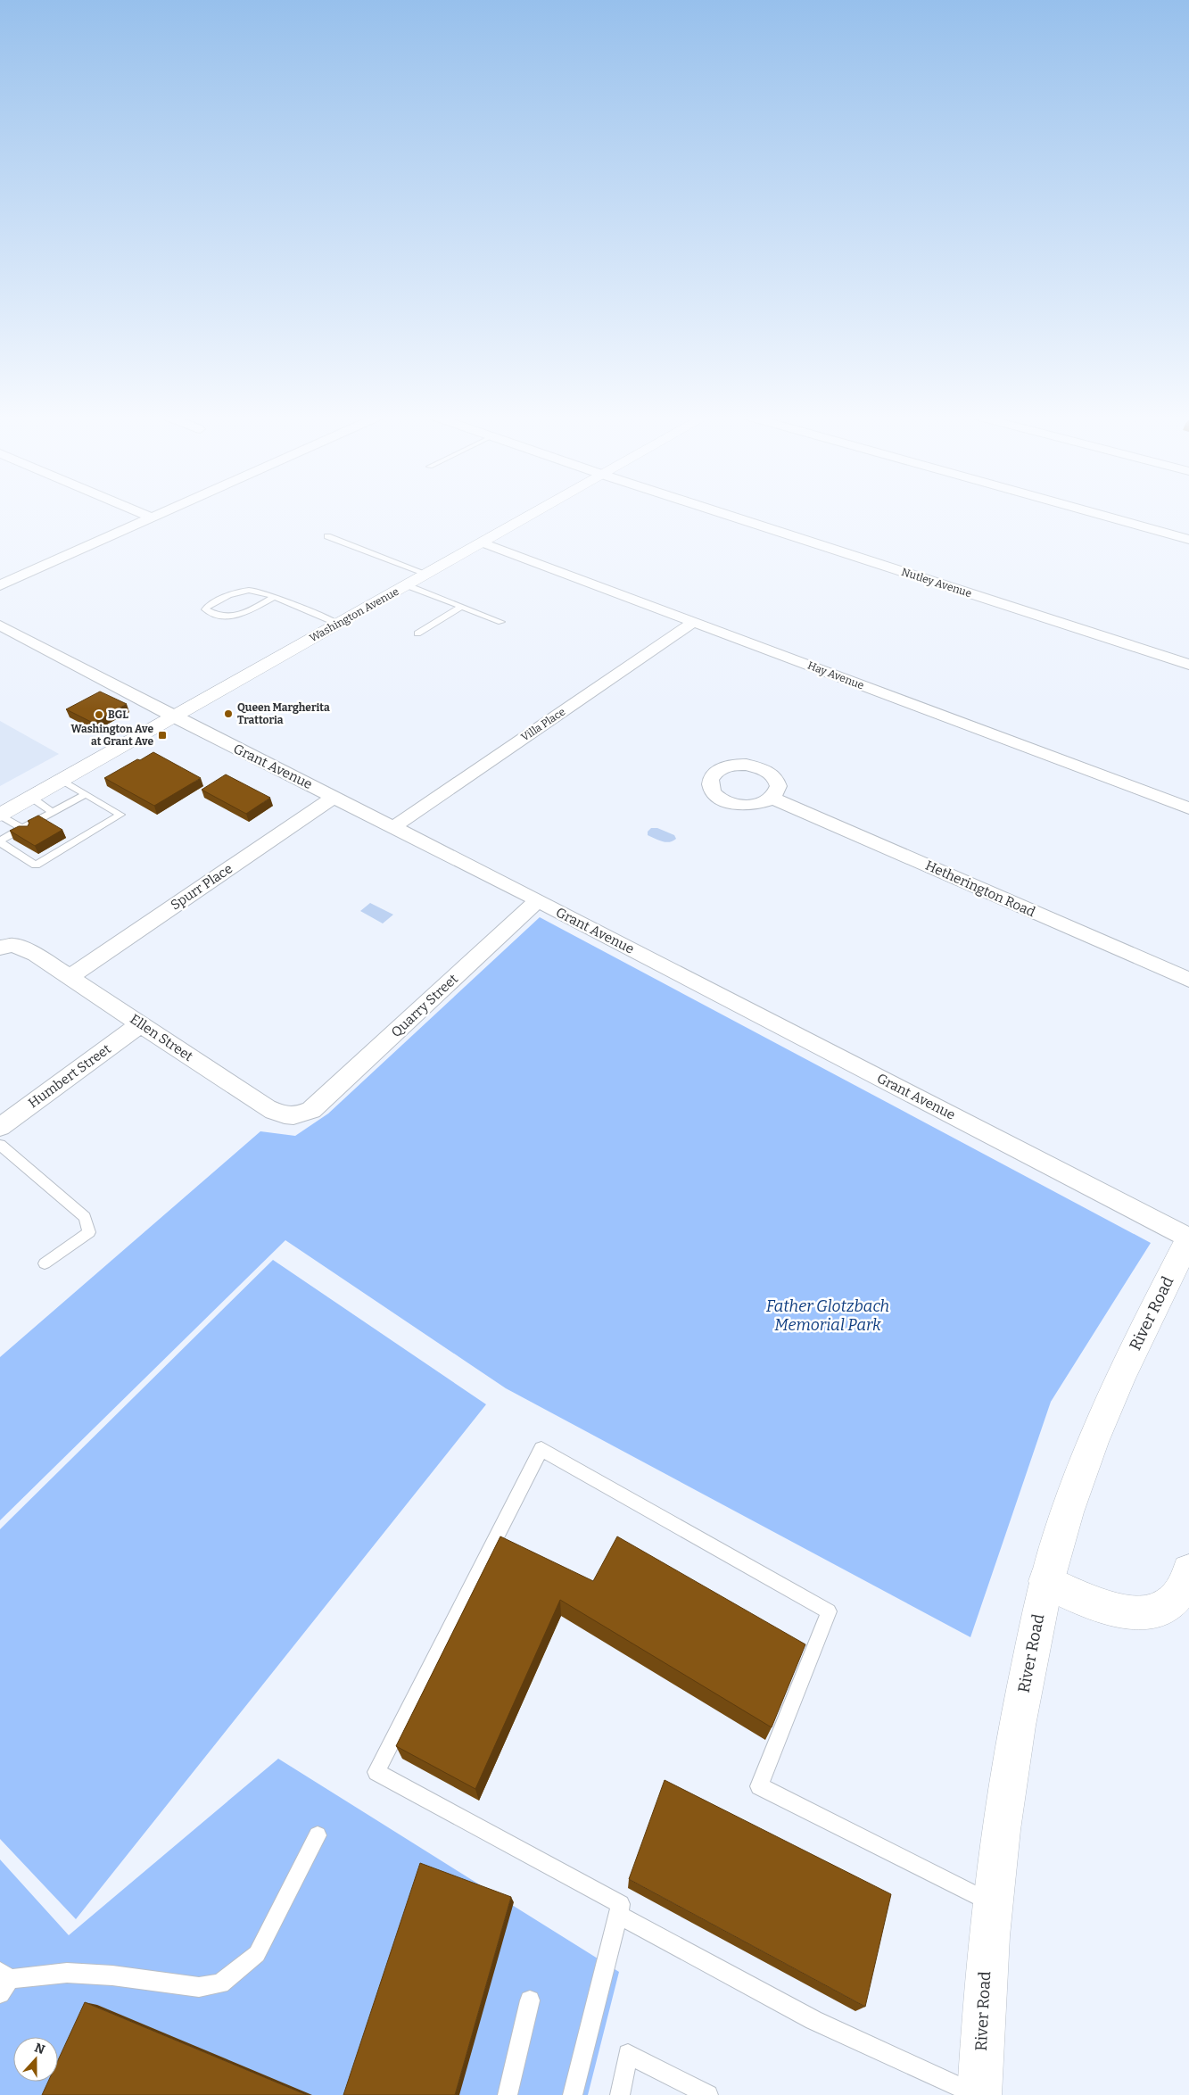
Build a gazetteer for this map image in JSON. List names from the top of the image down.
{
  "streets": {
    "main road": ["Washington Avenue", "River Road"],
    "street": [
      "Nutley Avenue",
      "Hay Avenue",
      "Villa Place",
      "Grant Avenue",
      "Spurr Place",
      "Hetherington Road",
      "Quarry Street",
      "Ellen Street",
      "Humbert Street"
    ]
  },
  "crossings": [
    ["Washington Avenue", "Hay Avenue"],
    ["Washington Avenue", "Grant Avenue"],
    ["Hay Avenue", "Villa Place"],
    ["Villa Place", "Grant Avenue"],
    ["Grant Avenue", "Spurr Place"],
    ["Grant Avenue", "Quarry Street"],
    ["Grant Avenue", "River Road"],
    ["Spurr Place", "Ellen Street"],
    ["Quarry Street", "Ellen Street"],
    ["Ellen Street", "Humbert Street"]
  ],
  "parks": ["Father Glotzbach Memorial Park"],
  "places": {
    "other": ["Queen Margherita Trattoria", "BGL"],
    "transit": ["Washington Ave at Grant Ave"]
  },
  "north": "top"
}
